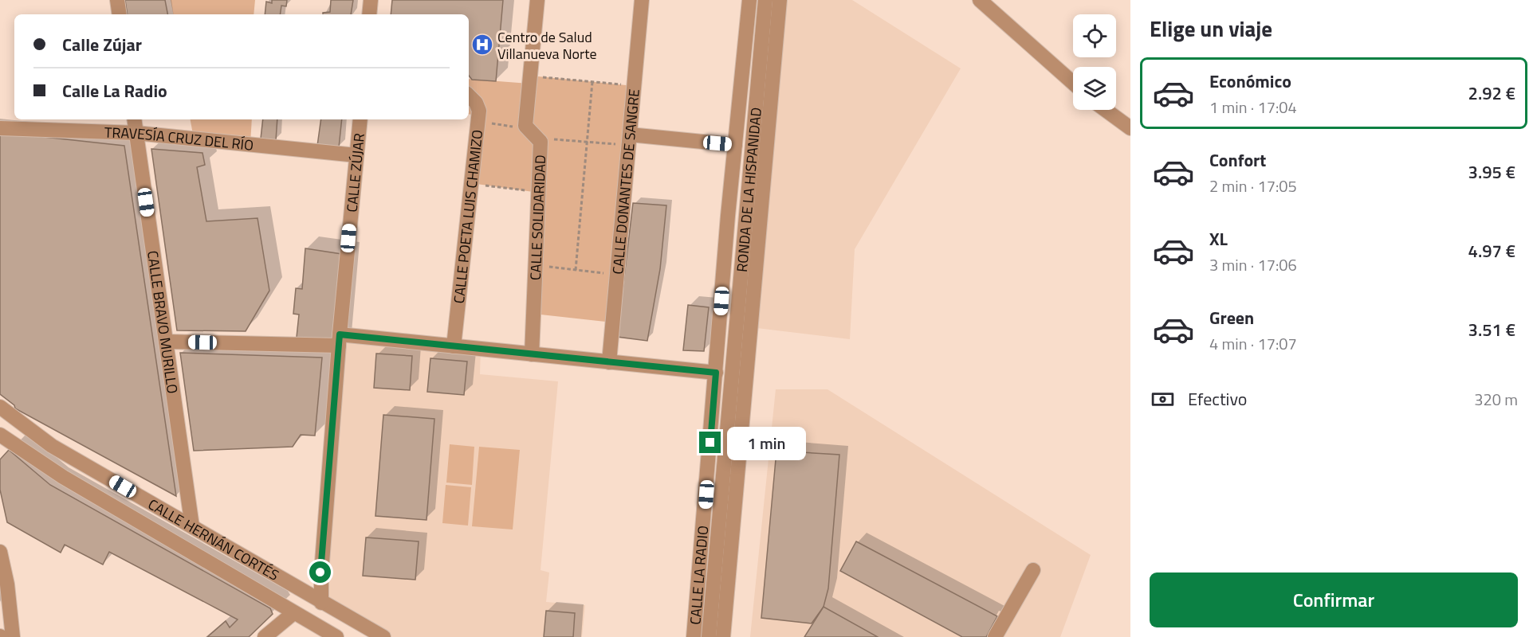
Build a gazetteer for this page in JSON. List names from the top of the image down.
{
  "streets": {
    "street": [
      "TRAVESÍA CRUZ DEL RÍO",
      "CALLE ZÚJAR",
      "CALLE DONANTES DE SANGRE",
      "RONDA DE LA HISPANIDAD",
      "CALLE SOLIDARIDAD",
      "CALLE POETA LUIS CHAMIZO",
      "CALLE BRAVO MURILLO",
      "CALLE HERNÁN CORTÉS",
      "CALLE LA RADIO"
    ]
  },
  "crossings": [
    ["TRAVESÍA CRUZ DEL RÍO", "CALLE ZÚJAR"],
    ["TRAVESÍA CRUZ DEL RÍO", "CALLE BRAVO MURILLO"],
    ["CALLE ZÚJAR", "CALLE HERNÁN CORTÉS"],
    ["CALLE BRAVO MURILLO", "CALLE HERNÁN CORTÉS"]
  ],
  "places": {
    "hospital": ["Centro de Salud Villanueva Norte"]
  },
  "page": {
    "heading": "Elige un viaje",
    "banner": ["Calle Zújar", "Calle La Radio"],
    "list": [
      {
        "name": "Económico",
        "note": "1 min · 17:04",
        "value": "2.92 €"
      },
      {
        "name": "Confort",
        "note": "2 min · 17:05",
        "value": "3.95 €"
      },
      {
        "name": "XL",
        "note": "3 min · 17:06",
        "value": "4.97 €"
      },
      {
        "name": "Green",
        "note": "4 min · 17:07",
        "value": "3.51 €"
      }
    ],
    "pay": ["Efectivo", "320 m"],
    "bubble": "1 min",
    "buttons": "Confirmar"
  }
}
